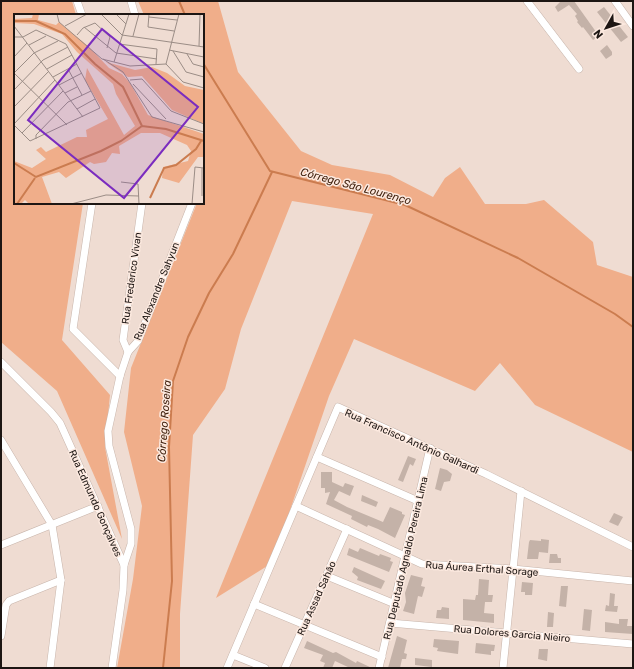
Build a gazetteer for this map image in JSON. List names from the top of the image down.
{
  "streets": {
    "street": [
      "Rua Frederico Vivan",
      "Rua Alexandre Sahyun",
      "Rua Francisco Antônio Galhardi",
      "Rua Edmundo Gonçalves",
      "Rua Deputado Agnaldo Pereira Lima",
      "Rua Áurea Erthal Sorage",
      "Rua Assad Sahão",
      "Rua Dolores Garcia Nieiro"
    ]
  },
  "crossings": [
    ["Rua Frederico Vivan", "Rua Alexandre Sahyun"],
    ["Rua Alexandre Sahyun", "Rua Edmundo Gonçalves"],
    ["Rua Francisco Antônio Galhardi", "Rua Deputado Agnaldo Pereira Lima"],
    ["Rua Francisco Antônio Galhardi", "Rua Áurea Erthal Sorage"],
    ["Rua Deputado Agnaldo Pereira Lima", "Rua Áurea Erthal Sorage"],
    ["Rua Deputado Agnaldo Pereira Lima", "Rua Dolores Garcia Nieiro"],
    ["Rua Áurea Erthal Sorage", "Rua Assad Sahão"]
  ],
  "water": ["Córrego São Lourenço", "Córrego Roseira"],
  "north": "bottom left"
}
